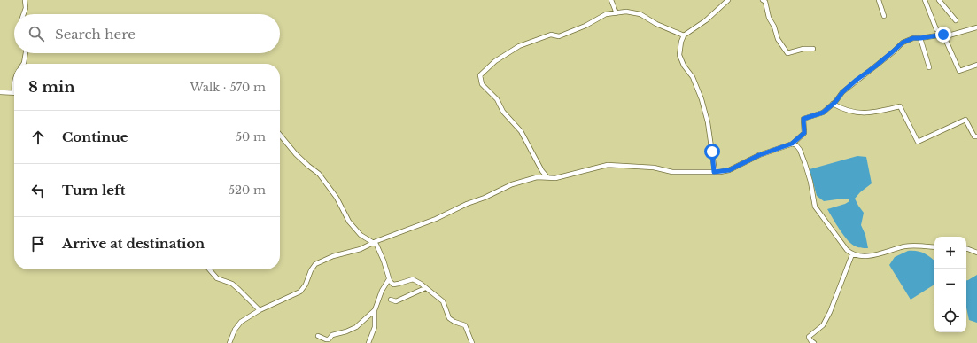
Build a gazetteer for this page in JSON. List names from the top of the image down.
{
  "page": {
    "search": "Search here",
    "heading": ["8 min", "Walk · 570 m"],
    "list": [
      ["Continue", "50 m"],
      ["Turn left", "520 m"],
      "Arrive at destination"
    ],
    "map_buttons": ["+", "−"]
  }
}
